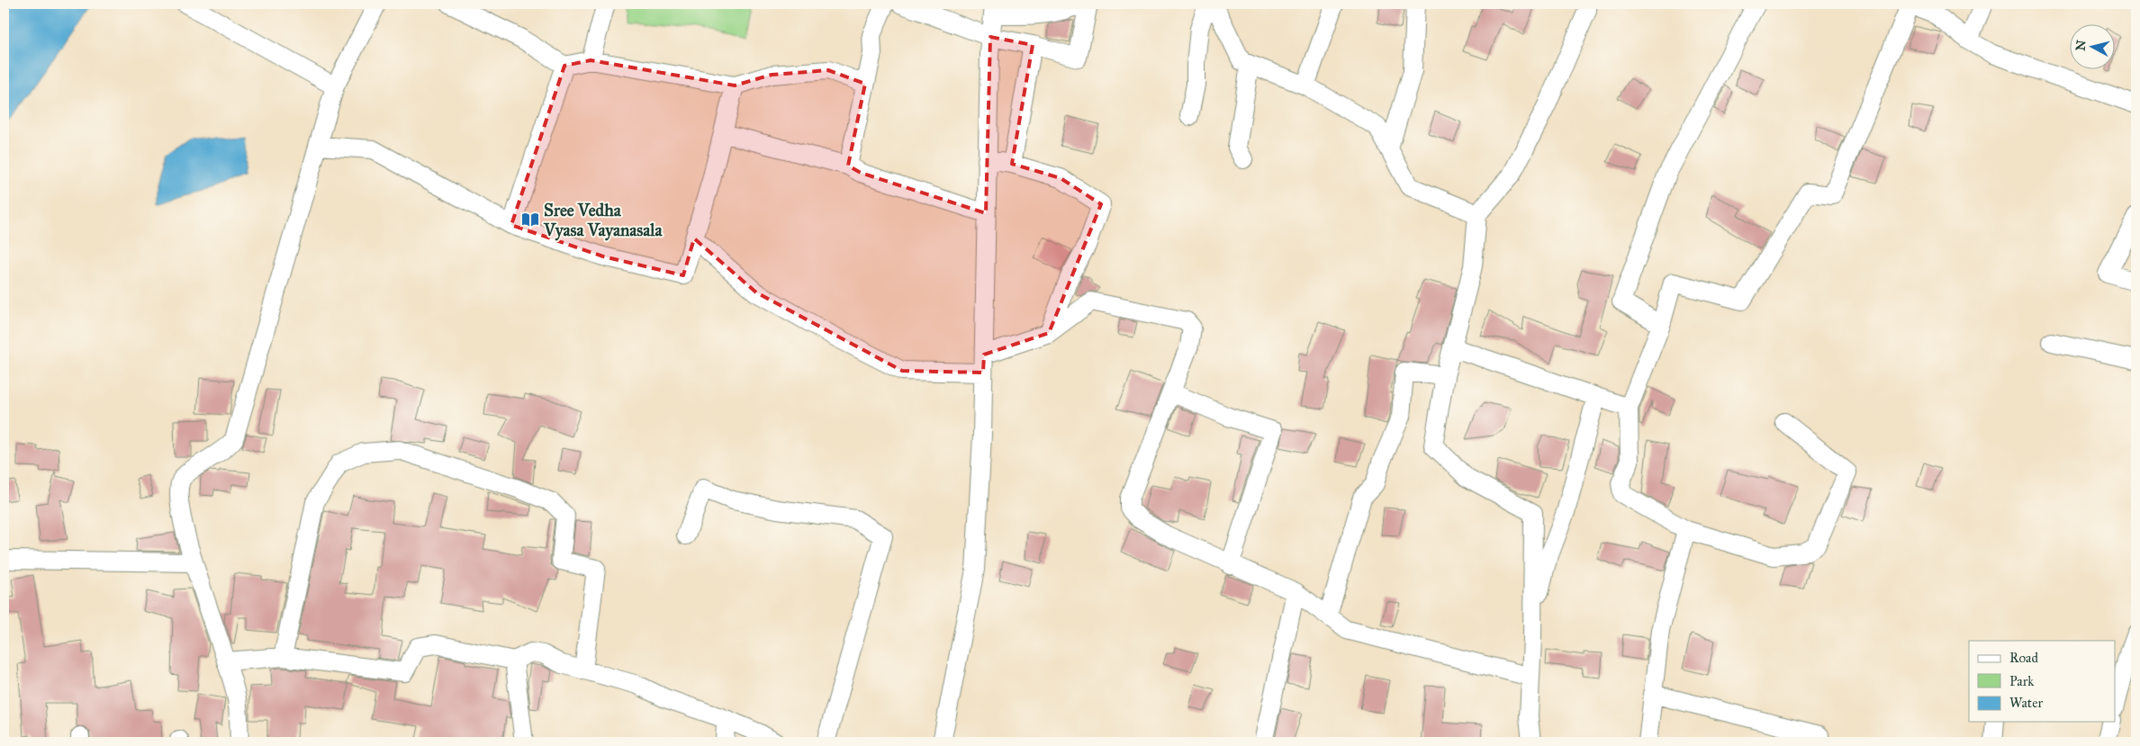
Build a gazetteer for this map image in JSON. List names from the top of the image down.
{
  "places": {
    "library": ["Sree Vedha Vyasa Vayanasala"]
  },
  "legend": ["Road", "Park", "Water"],
  "north": "left"
}
